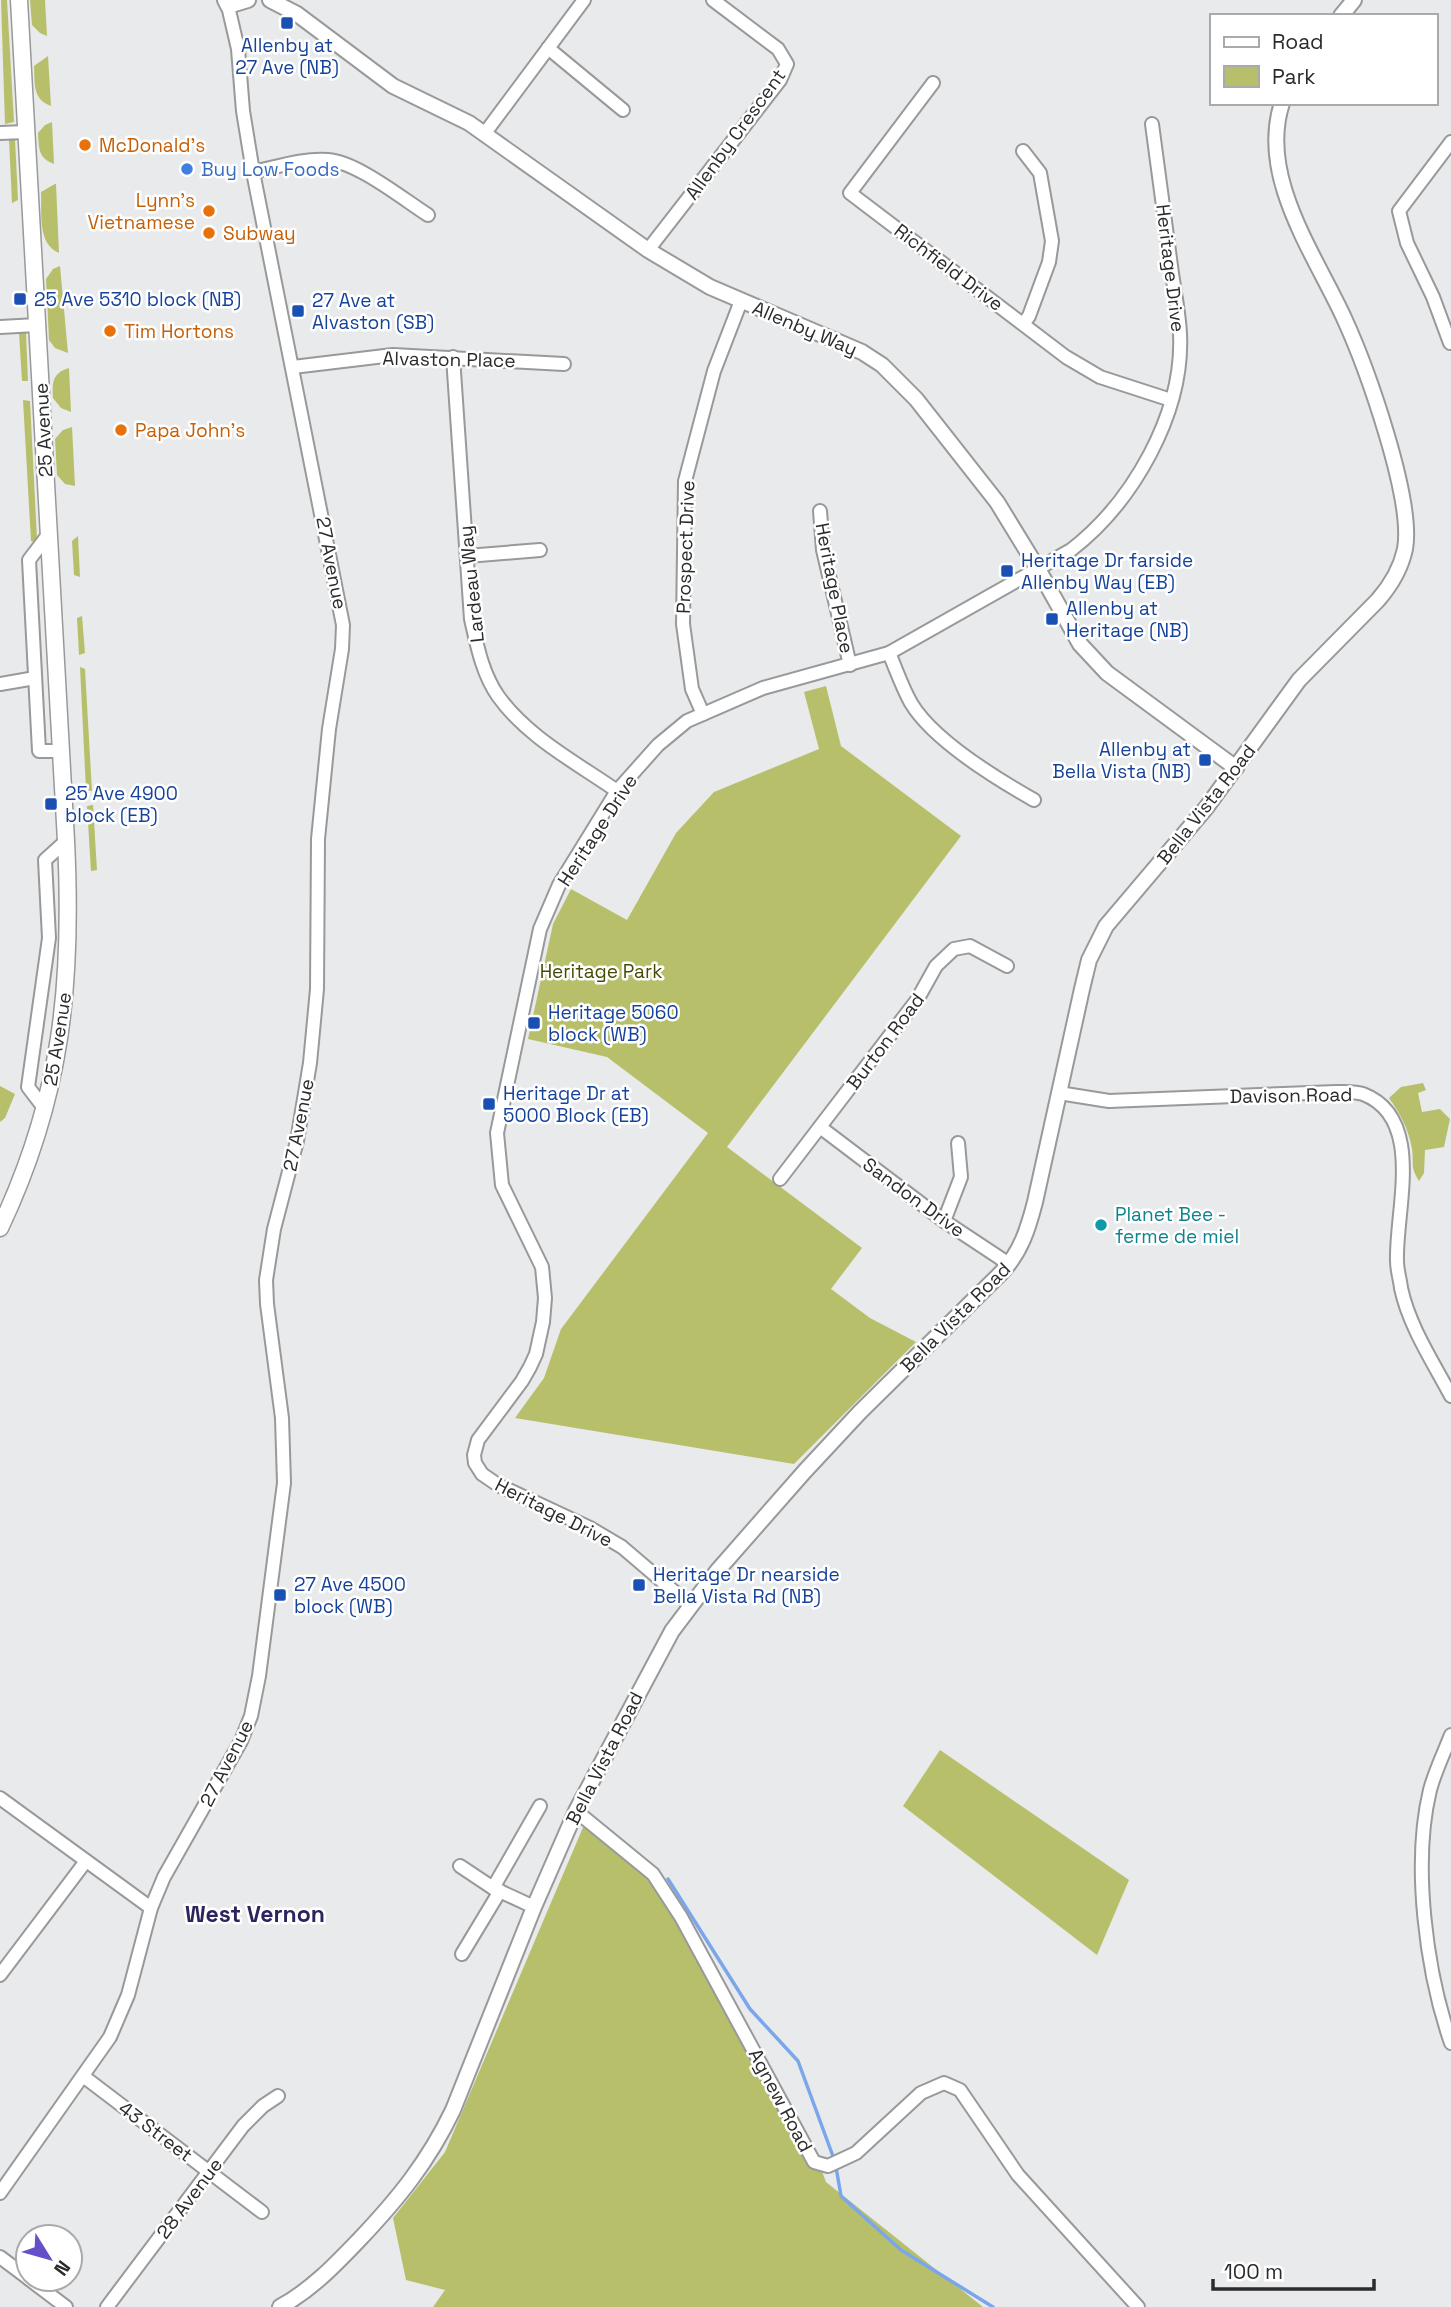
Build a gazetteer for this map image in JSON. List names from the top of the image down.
{
  "streets": {
    "main road": ["25 Avenue"],
    "street": [
      "Allenby Crescent",
      "Richfield Drive",
      "Heritage Drive",
      "Allenby Way",
      "Alvaston Place",
      "Prospect Drive",
      "27 Avenue",
      "Lardeau Way",
      "Heritage Place",
      "Bella Vista Road",
      "Burton Road",
      "Davison Road",
      "Sandon Drive",
      "Agnew Road",
      "43 Street",
      "28 Avenue"
    ]
  },
  "crossings": [
    ["Allenby Crescent", "Allenby Way"],
    ["Richfield Drive", "Heritage Drive"],
    ["Heritage Drive", "Allenby Way"],
    ["Heritage Drive", "Prospect Drive"],
    ["Heritage Drive", "Lardeau Way"],
    ["Heritage Drive", "Heritage Place"],
    ["Heritage Drive", "Bella Vista Road"],
    ["Allenby Way", "Prospect Drive"],
    ["Allenby Way", "Bella Vista Road"],
    ["Alvaston Place", "27 Avenue"],
    ["Alvaston Place", "Lardeau Way"],
    ["27 Avenue", "43 Street"],
    ["Bella Vista Road", "Davison Road"],
    ["Bella Vista Road", "Sandon Drive"],
    ["Bella Vista Road", "Agnew Road"],
    ["Burton Road", "Sandon Drive"],
    ["43 Street", "28 Avenue"]
  ],
  "districts": ["West Vernon"],
  "parks": ["Heritage Park"],
  "places": {
    "transit": [
      "Allenby at 27 Ave (NB)",
      "25 Ave 5310 block (NB)",
      "27 Ave at Alvaston (SB)",
      "Heritage Dr farside Allenby Way (EB)",
      "Allenby at Heritage (NB)",
      "Allenby at Bella Vista (NB)",
      "25 Ave 4900 block (EB)",
      "Heritage 5060 block (WB)",
      "Heritage Dr at 5000 Block (EB)",
      "Heritage Dr nearside Bella Vista Rd (NB)",
      "27 Ave 4500 block (WB)"
    ],
    "other": [
      "McDonald's",
      "Buy Low Foods",
      "Lynn's Vietnamese",
      "Subway",
      "Tim Hortons",
      "Papa John's",
      "Planet Bee - ferme de miel"
    ]
  },
  "legend": ["Road", "Park"],
  "scale_bar": "100 m",
  "north": "bottom right"
}
